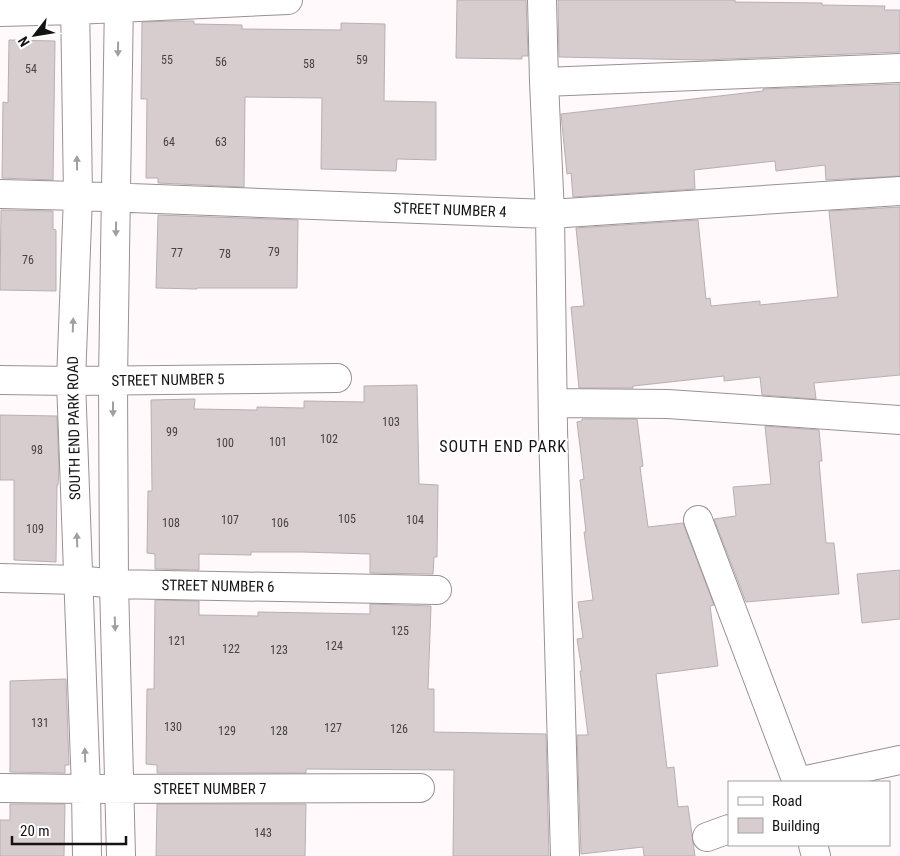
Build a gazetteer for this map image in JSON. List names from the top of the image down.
{
  "streets": {
    "street": [
      "STREET NUMBER 4",
      "STREET NUMBER 5",
      "SOUTH END PARK ROAD",
      "STREET NUMBER 6",
      "STREET NUMBER 7"
    ]
  },
  "crossings": [
    ["STREET NUMBER 4", "SOUTH END PARK ROAD"],
    ["STREET NUMBER 5", "SOUTH END PARK ROAD"],
    ["SOUTH END PARK ROAD", "STREET NUMBER 6"],
    ["SOUTH END PARK ROAD", "STREET NUMBER 7"]
  ],
  "districts": ["SOUTH END PARK"],
  "house_numbers": [
    "55",
    "59",
    "56",
    "58",
    "54",
    "64",
    "63",
    "79",
    "77",
    "78",
    "76",
    "103",
    "99",
    "102",
    "101",
    "100",
    "98",
    "105",
    "107",
    "104",
    "108",
    "106",
    "109",
    "125",
    "121",
    "124",
    "122",
    "123",
    "131",
    "130",
    "127",
    "126",
    "129",
    "128",
    "143"
  ],
  "legend": ["Road", "Building"],
  "scale_bar": "20 m",
  "north": "bottom left"
}
